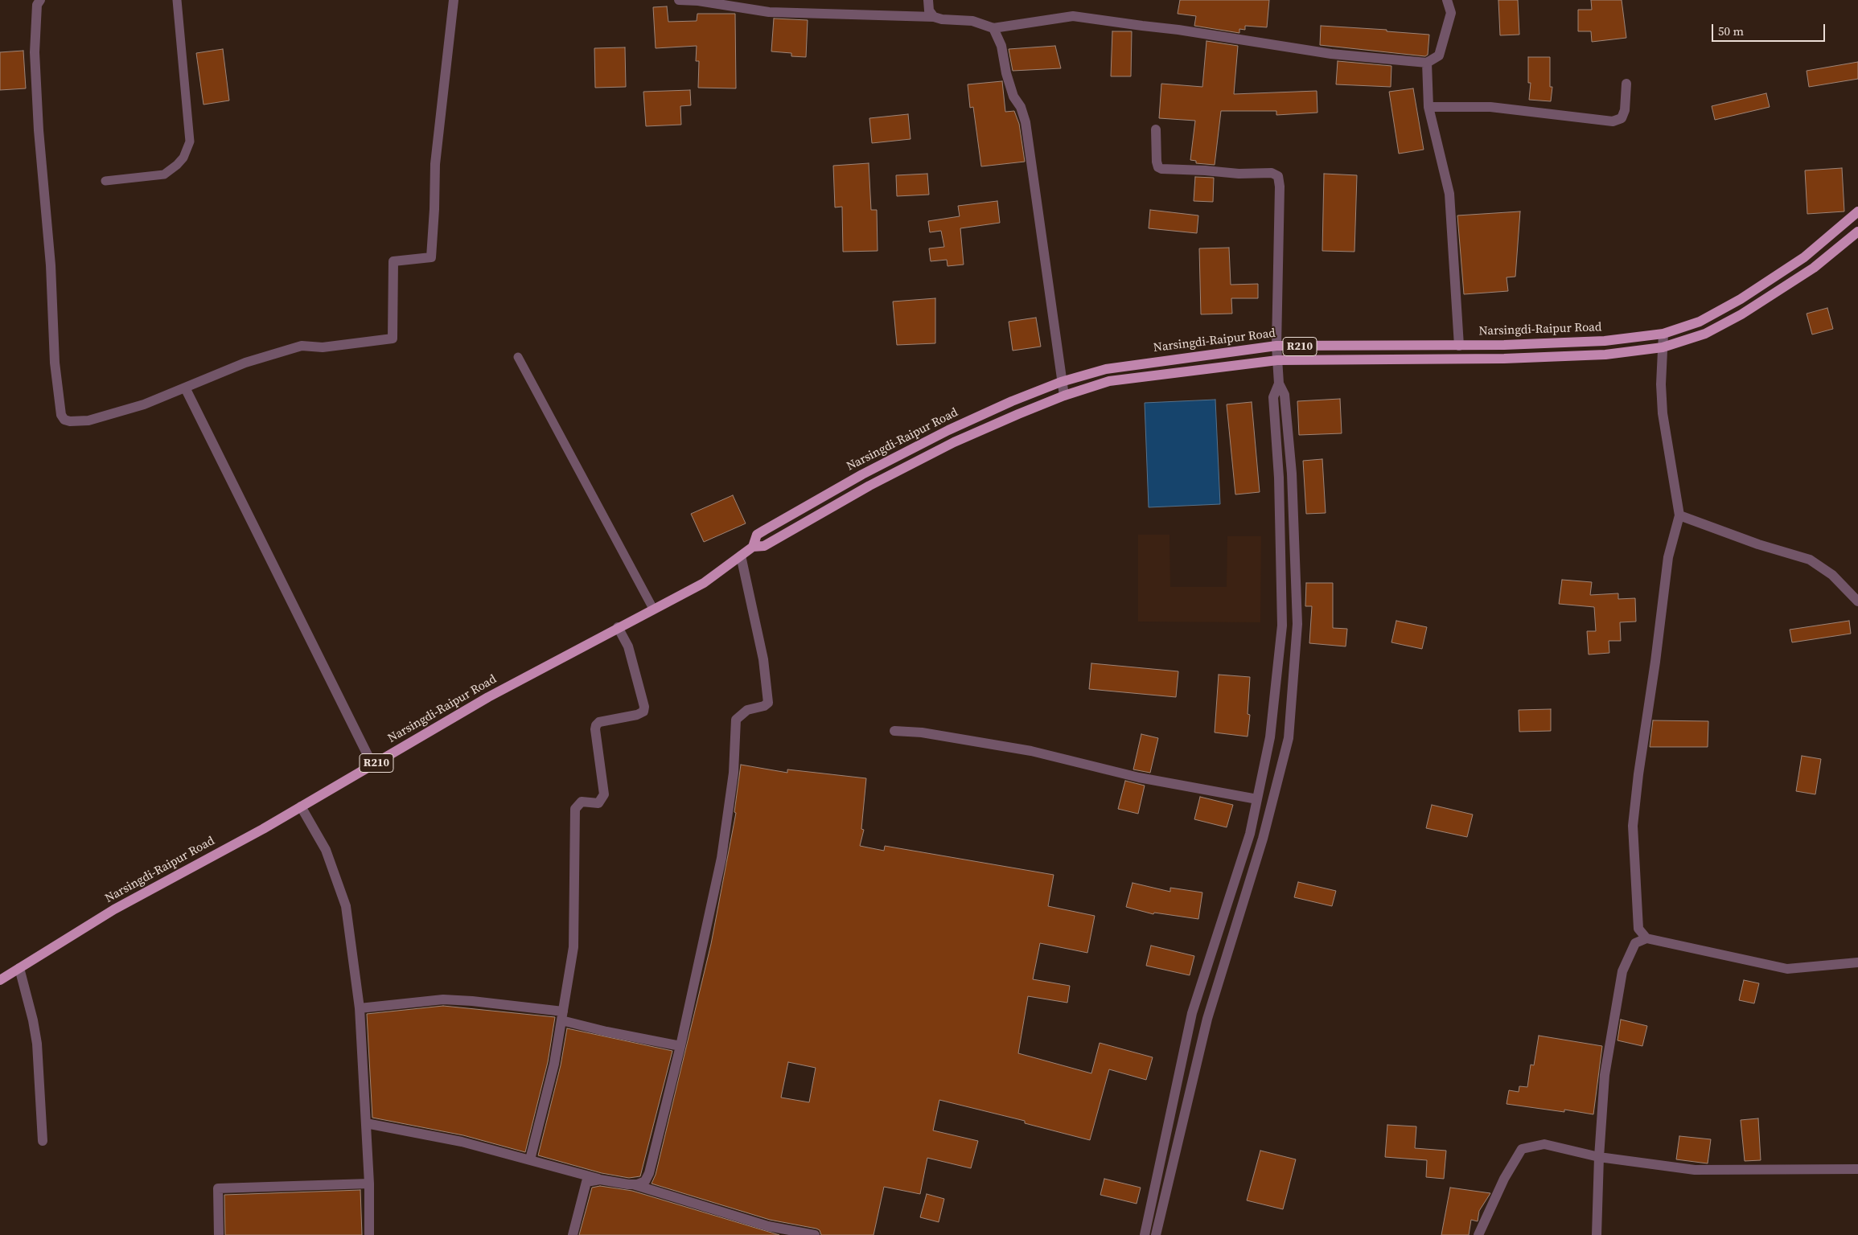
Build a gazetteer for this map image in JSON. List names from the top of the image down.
{
  "streets": {
    "main road": ["Narsingdi-Raipur Road", "R210"]
  },
  "scale_bar": "50 m"
}
